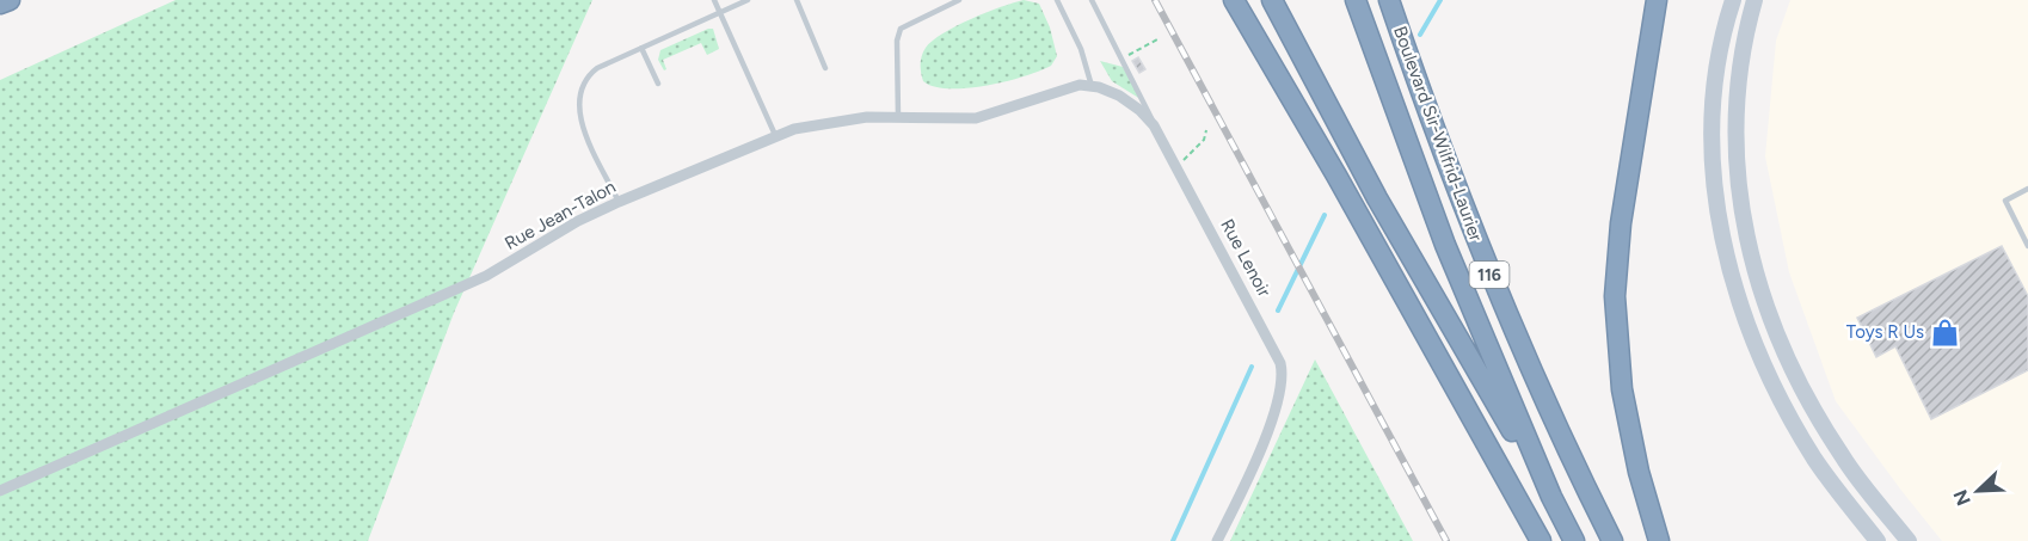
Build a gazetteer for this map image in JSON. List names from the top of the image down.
{
  "streets": {
    "highway": ["Boulevard Sir-Wilfrid-Laurier", "116"],
    "street": ["Rue Jean-Talon", "Rue Lenoir"]
  },
  "crossings": [
    ["Rue Jean-Talon", "Rue Lenoir"]
  ],
  "places": {
    "shop": ["Toys R Us"]
  },
  "north": "bottom left"
}
